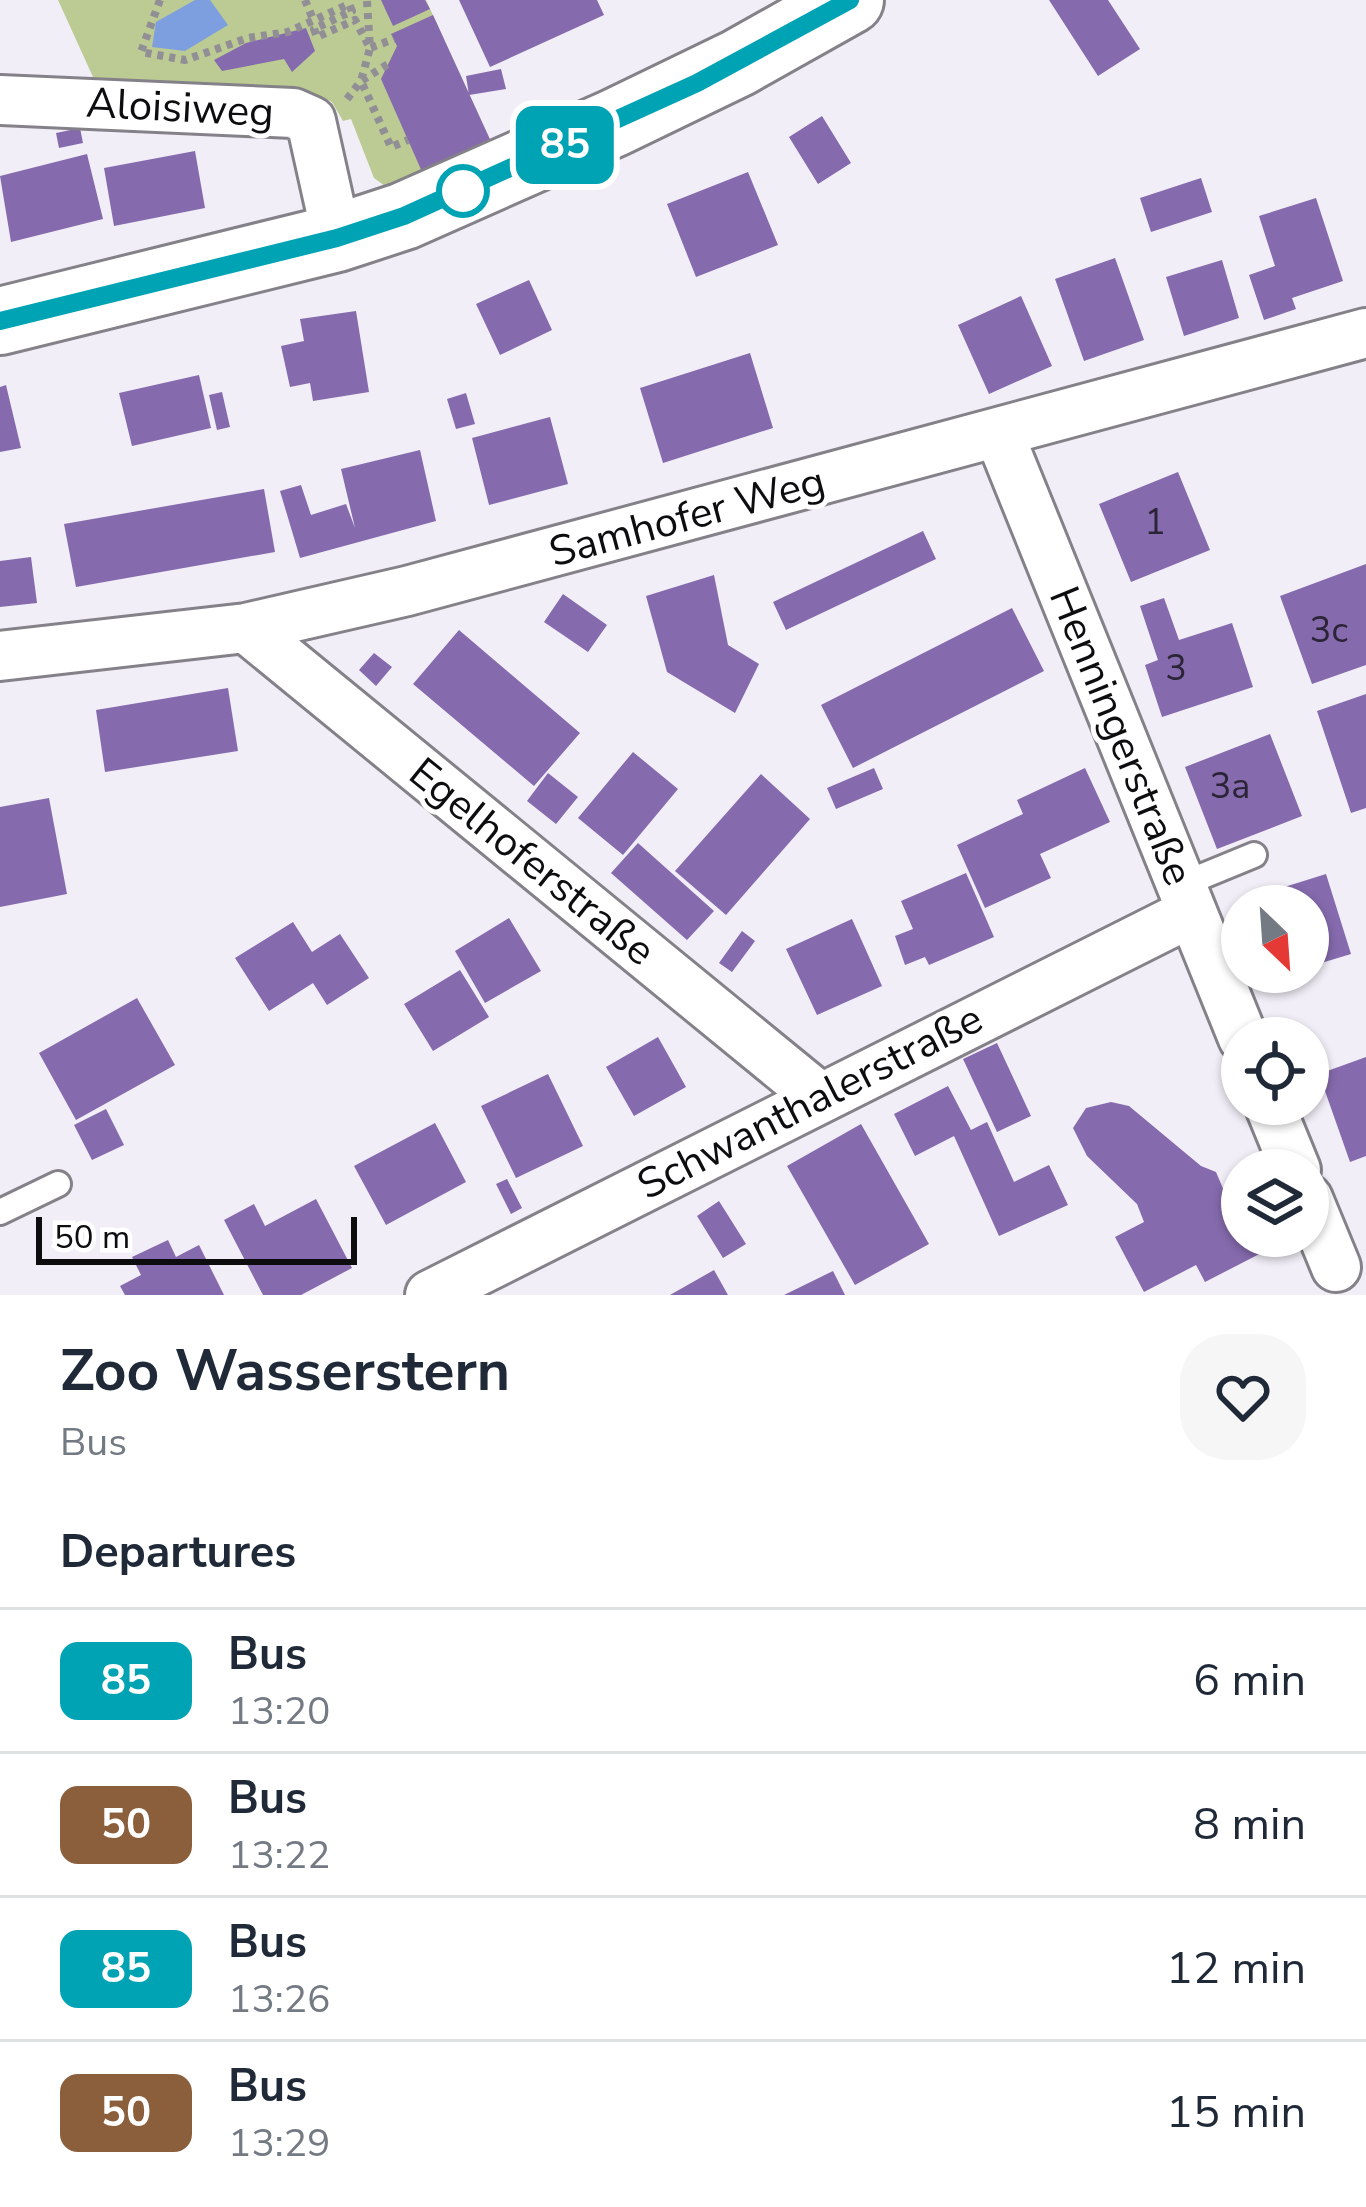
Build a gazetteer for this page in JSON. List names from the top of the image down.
{
  "streets": {
    "street": [
      "Aloisiweg",
      "Samhofer Weg",
      "Henningerstraße",
      "Egelhoferstraße",
      "Schwanthalerstraße"
    ]
  },
  "crossings": [
    ["Samhofer Weg", "Henningerstraße"],
    ["Samhofer Weg", "Egelhoferstraße"],
    ["Henningerstraße", "Schwanthalerstraße"],
    ["Egelhoferstraße", "Schwanthalerstraße"]
  ],
  "lines": ["bus line 85"],
  "house_numbers": [
    "1",
    "3c",
    "3",
    "3a"
  ],
  "scale_bar": "50 m",
  "north": "bottom right",
  "page": {
    "on_map": "85",
    "scale": "50 m",
    "heading": [
      ["Zoo Wasserstern", "Bus"],
      "Departures"
    ],
    "list": [
      {
        "mark": "85",
        "name": "Bus",
        "note": "13:20",
        "value": "6 min"
      },
      {
        "mark": "50",
        "name": "Bus",
        "note": "13:22",
        "value": "8 min"
      },
      {
        "mark": "85",
        "name": "Bus",
        "note": "13:26",
        "value": "12 min"
      },
      {
        "mark": "50",
        "name": "Bus",
        "note": "13:29",
        "value": "15 min"
      }
    ]
  }
}
